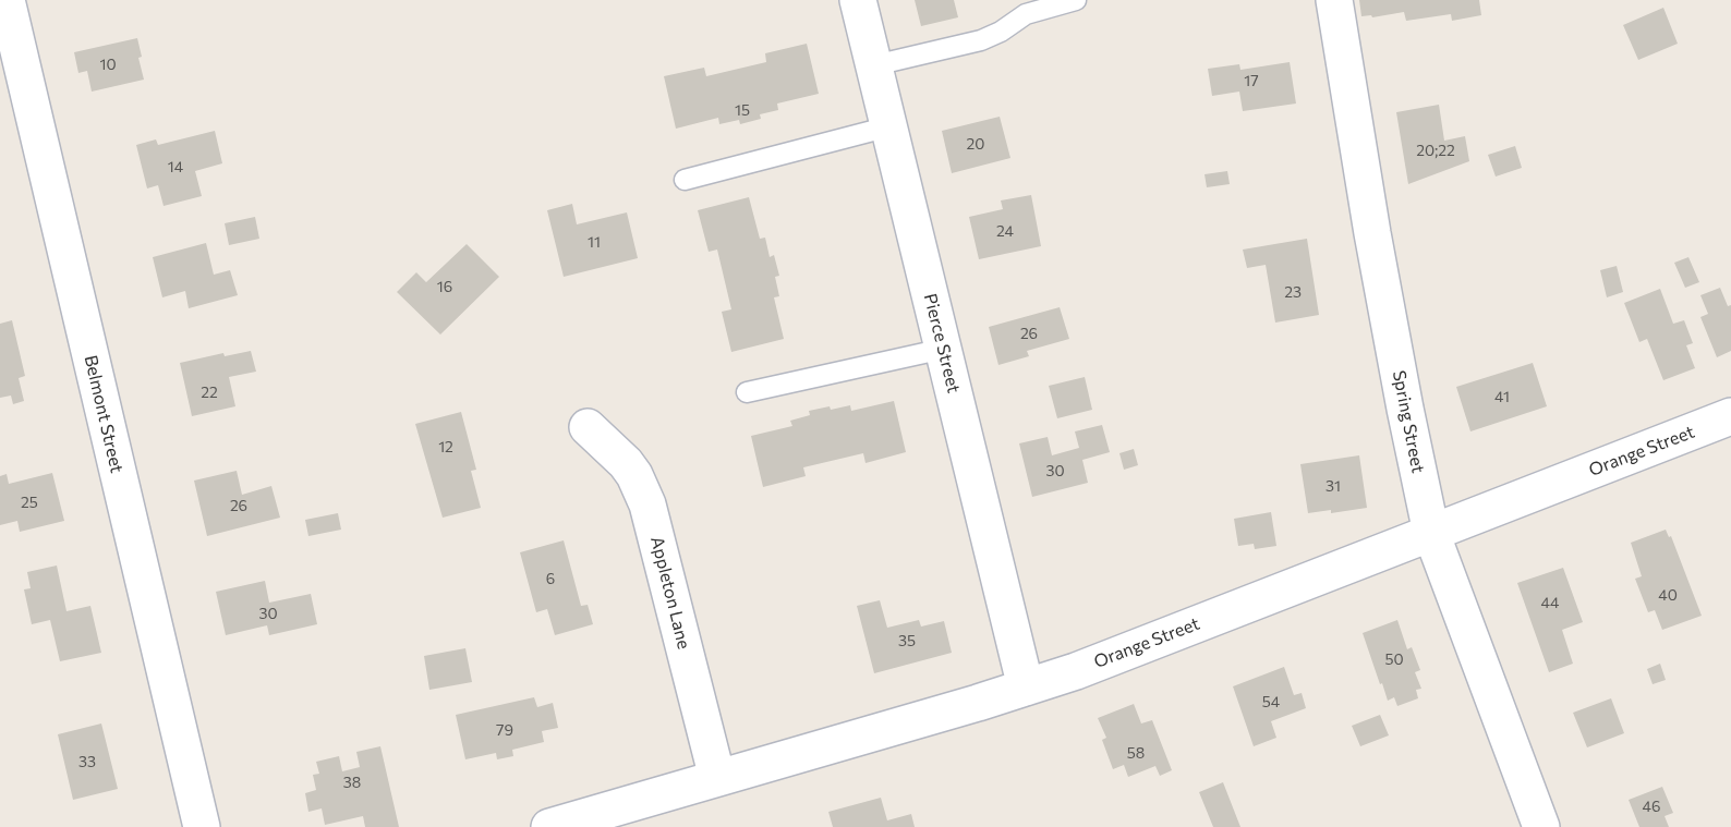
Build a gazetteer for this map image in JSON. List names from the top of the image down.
{
  "streets": {
    "street": [
      "Pierce Street",
      "Belmont Street",
      "Spring Street",
      "Orange Street",
      "Appleton Lane"
    ]
  },
  "crossings": [
    ["Pierce Street", "Orange Street"],
    ["Spring Street", "Orange Street"],
    ["Orange Street", "Appleton Lane"]
  ],
  "house_numbers": [
    "10",
    "17",
    "15",
    "20",
    "20;22",
    "14",
    "24",
    "11",
    "16",
    "23",
    "26",
    "22",
    "41",
    "12",
    "30",
    "31",
    "25",
    "26",
    "6",
    "40",
    "44",
    "30",
    "35",
    "50",
    "54",
    "79",
    "58",
    "33",
    "38",
    "46"
  ]
}
